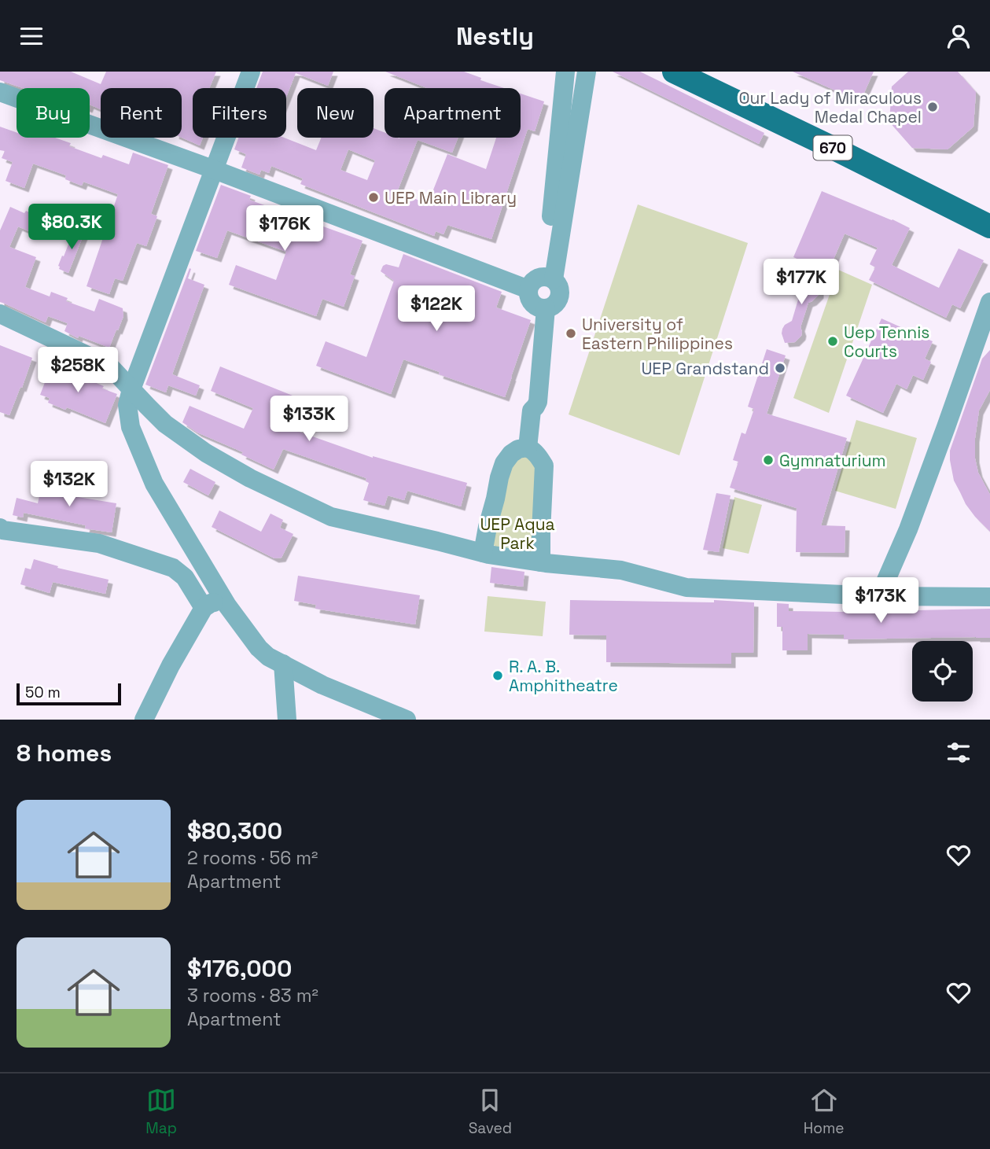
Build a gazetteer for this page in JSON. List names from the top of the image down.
{
  "streets": {
    "main road": ["670"]
  },
  "parks": ["UEP Aqua Park"],
  "places": [
    "Our Lady of Miraculous Medal Chapel",
    "UEP Main Library",
    "University of Eastern Philippines",
    "Uep Tennis Courts",
    "UEP Grandstand",
    "Gymnaturium",
    "R. A. B. Amphitheatre"
  ],
  "scale_bar": "50 m",
  "page": {
    "header": "Nestly",
    "chip": [
      "Buy",
      "Rent",
      "Filters",
      "New",
      "Apartment"
    ],
    "price": [
      "$80.3K",
      "$176K",
      "$177K",
      "$122K",
      "$258K",
      "$133K",
      "$132K",
      "$173K"
    ],
    "scale": "50 m",
    "heading": "8 homes",
    "list": [
      {
        "name": "$80,300",
        "note": "2 rooms · 56 m² · Apartment"
      },
      {
        "name": "$176,000",
        "note": "3 rooms · 83 m² · Apartment"
      }
    ],
    "tabs": ["Map", "Saved", "Home"]
  }
}
